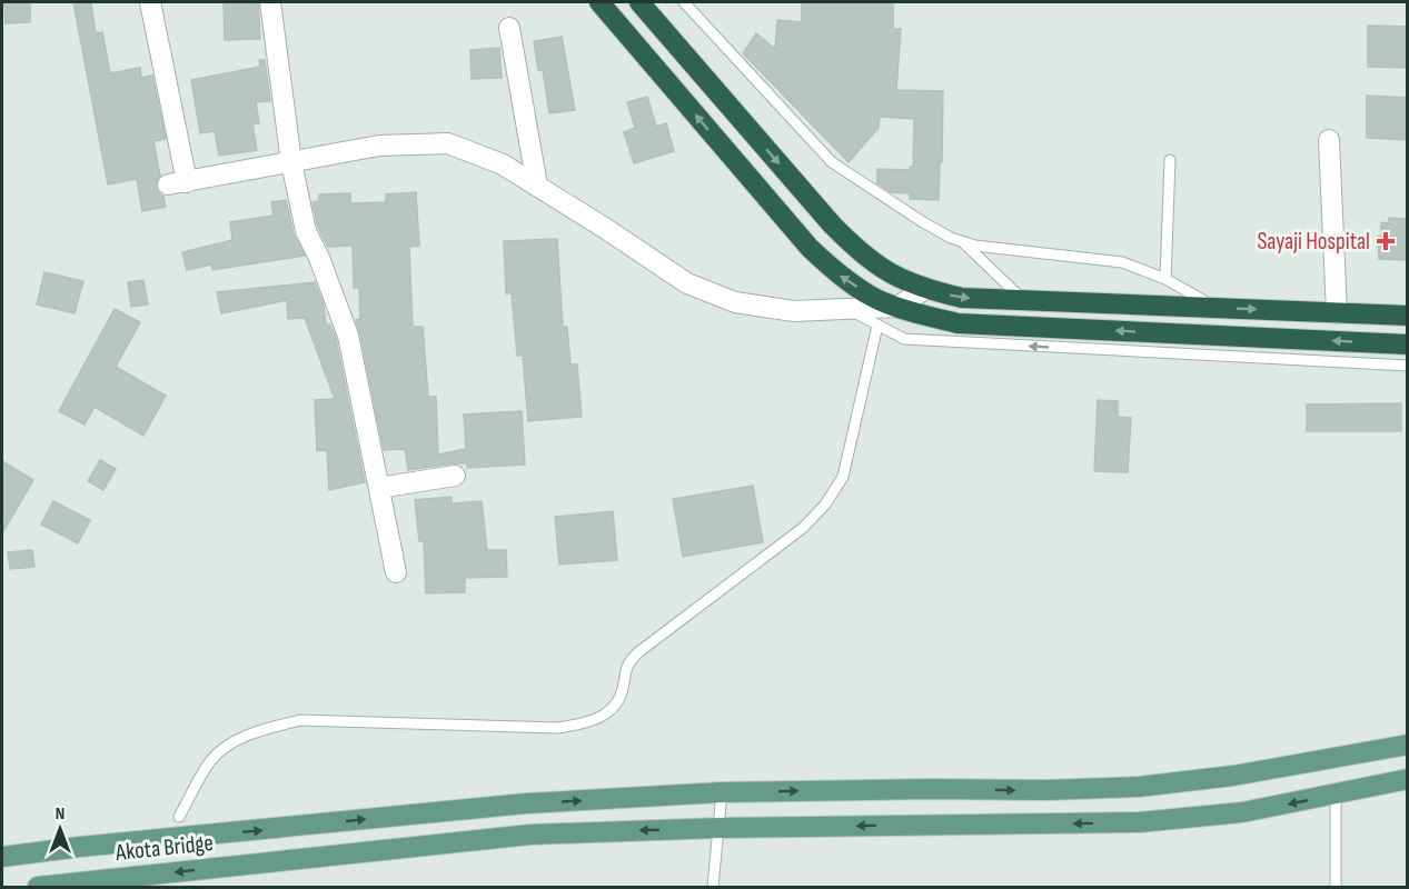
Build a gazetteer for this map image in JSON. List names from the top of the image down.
{
  "streets": {
    "main road": ["Akota Bridge"]
  },
  "places": {
    "health": ["Sayaji Hospital"]
  },
  "north": "top"
}
